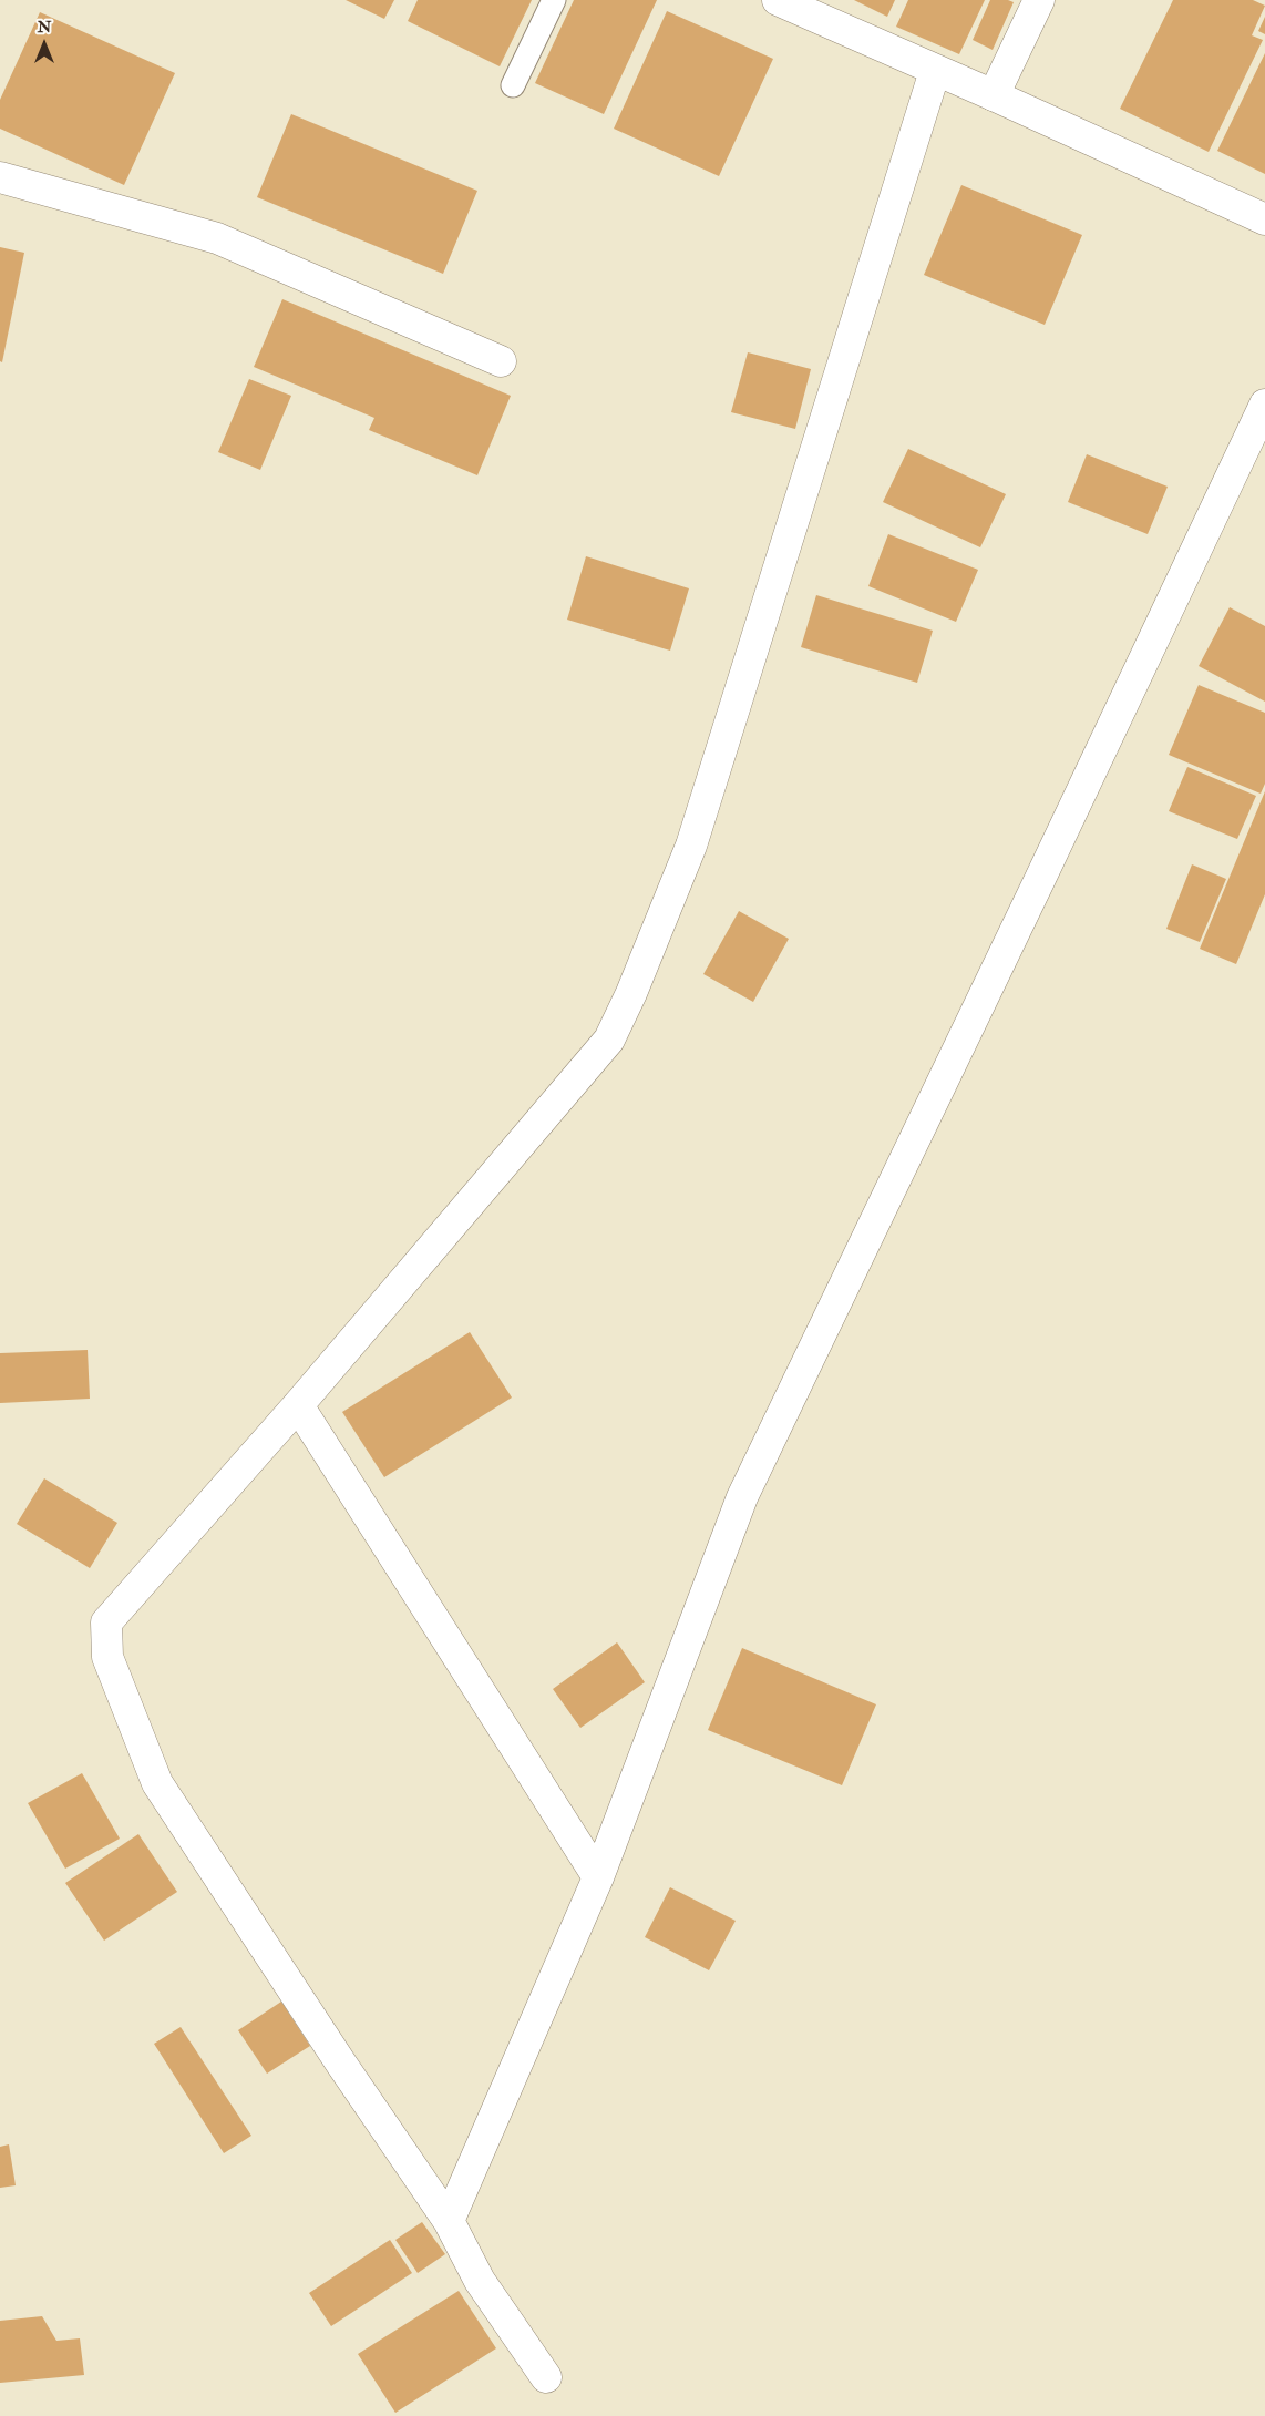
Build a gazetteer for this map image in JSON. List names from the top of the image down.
{
  "north": "top"
}
